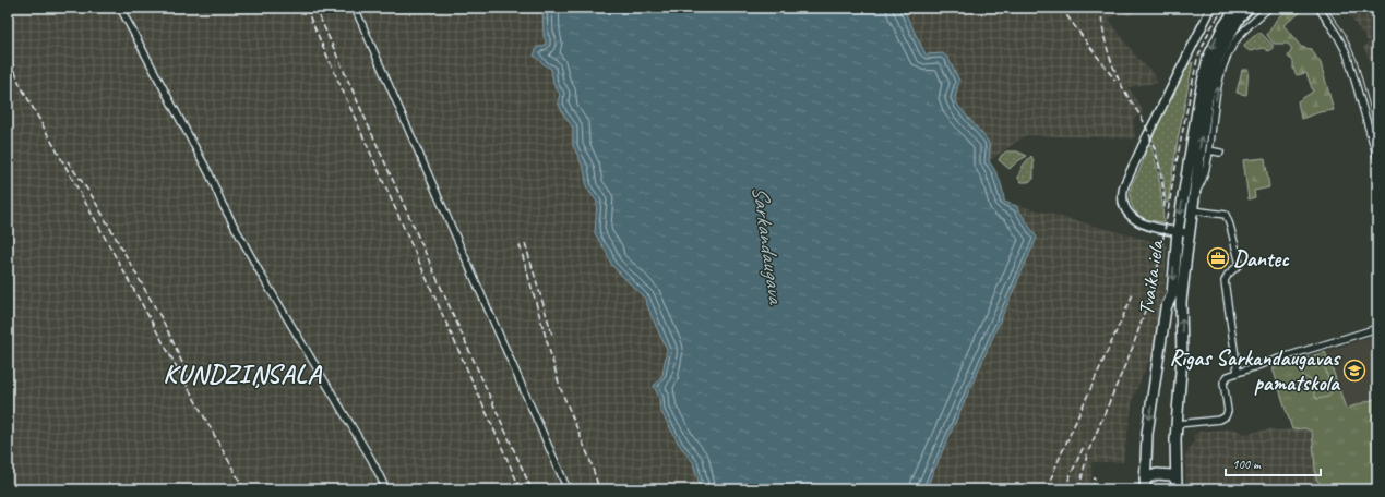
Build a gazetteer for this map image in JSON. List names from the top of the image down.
{
  "streets": {
    "main road": ["Tvaika iela"]
  },
  "districts": ["KUNDZIŅSALA"],
  "water": ["Sarkandaugava"],
  "places": {
    "office": ["Dantec"],
    "school or university": ["Rīgas Sarkandaugavas pamatskola"]
  },
  "scale_bar": "100 m"
}
